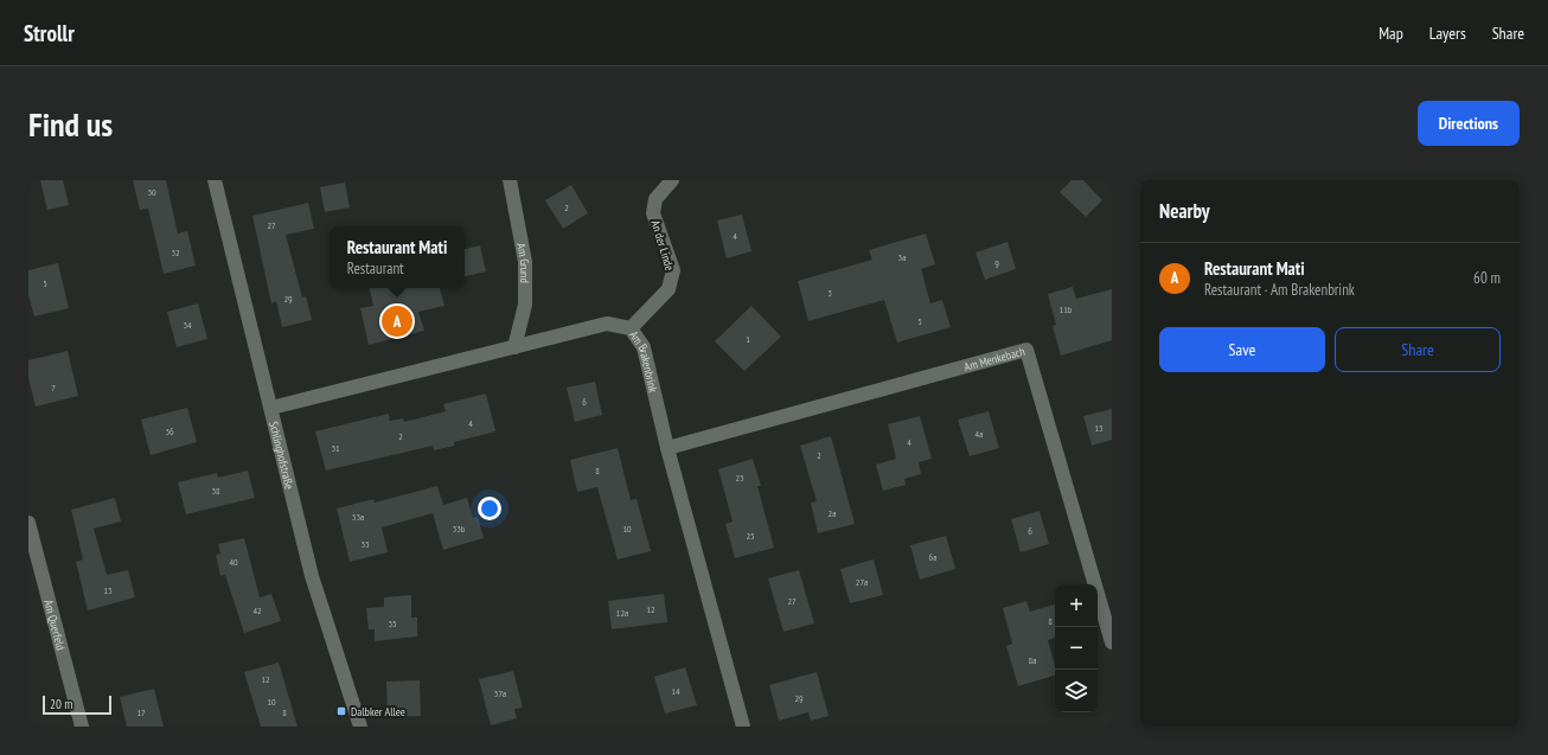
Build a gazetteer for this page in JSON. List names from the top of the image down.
{
  "streets": {
    "street": [
      "An der Linde",
      "Am Grund",
      "Am Menkebach",
      "Am Brakenbrink",
      "Schlinghofstraße",
      "Am Querfeld"
    ]
  },
  "crossings": [
    ["An der Linde", "Am Brakenbrink"],
    ["Am Grund", "Am Brakenbrink"],
    ["Am Menkebach", "Am Brakenbrink"],
    ["Am Brakenbrink", "Schlinghofstraße"]
  ],
  "places": {
    "transit": ["Dalbker Allee"]
  },
  "house_numbers": [
    "30",
    "2",
    "27",
    "4",
    "32",
    "3a",
    "9",
    "5",
    "3",
    "29",
    "11b",
    "5",
    "34",
    "1",
    "7",
    "6",
    "4",
    "13",
    "36",
    "4a",
    "2",
    "4",
    "31",
    "2",
    "8",
    "23",
    "38",
    "2a",
    "33a",
    "33b",
    "10",
    "6",
    "25",
    "33",
    "6a",
    "40",
    "27a",
    "13",
    "27",
    "12",
    "42",
    "12a",
    "8",
    "35",
    "8a",
    "12",
    "14",
    "37a",
    "29",
    "10",
    "17",
    "8"
  ],
  "scale_bar": "20 m",
  "page": {
    "header": "Strollr",
    "nav": ["Map", "Layers", "Share"],
    "buttons": [
      "Directions",
      ["Save", "Share"]
    ],
    "title": "Find us",
    "heading": "Nearby",
    "popup": ["Restaurant Mati", "Restaurant"],
    "list": [
      {
        "mark": "A",
        "name": "Restaurant Mati",
        "note": "Restaurant · Am Brakenbrink",
        "value": "60 m"
      }
    ],
    "pins": "A",
    "map_buttons": ["+", "−"],
    "scale": "20 m"
  }
}
